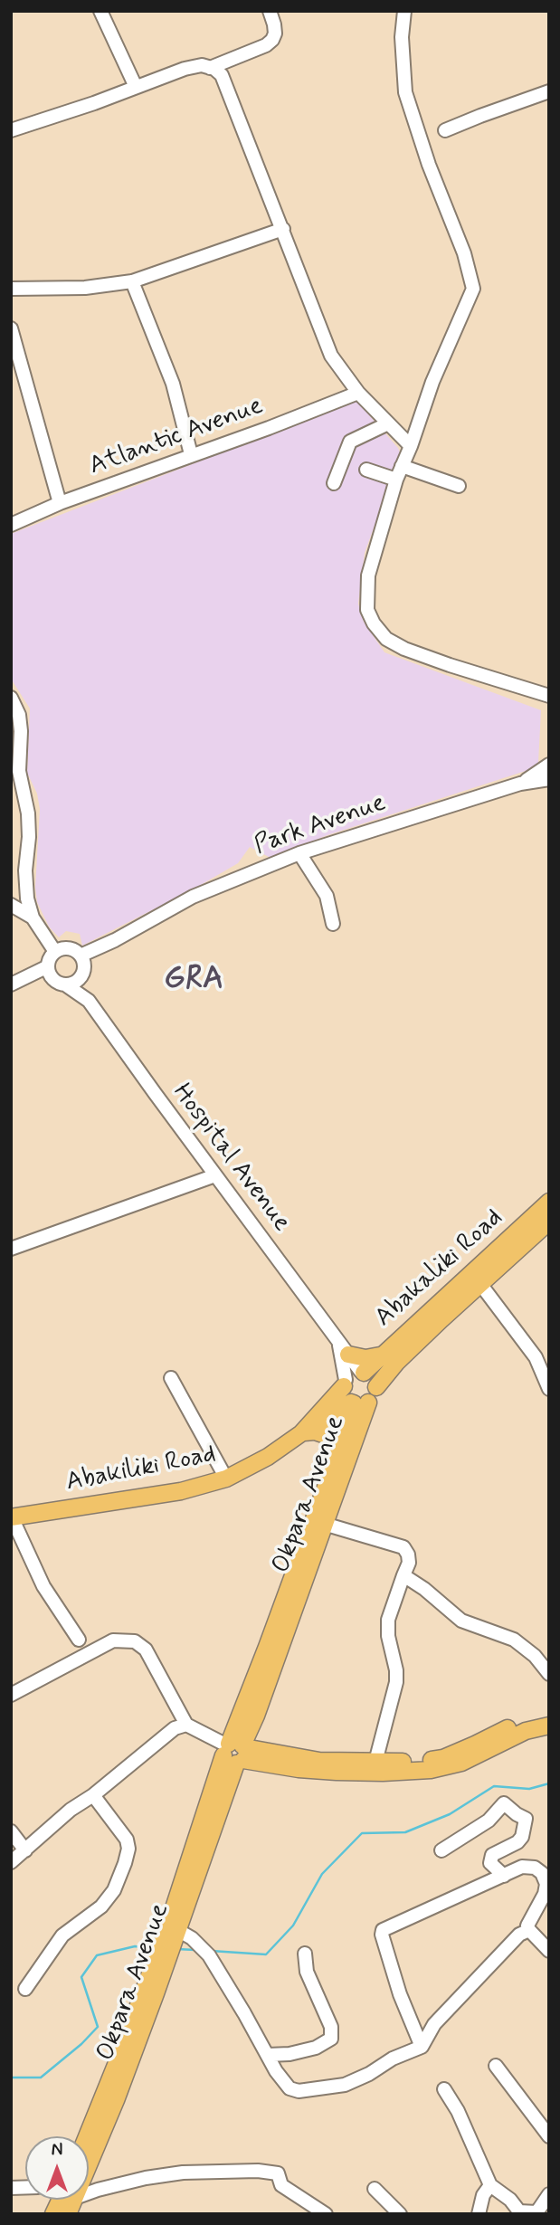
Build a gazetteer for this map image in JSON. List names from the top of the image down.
{
  "streets": {
    "main road": ["Abakaliki Road", "Abakiliki Road", "Okpara Avenue"],
    "street": ["Atlantic Avenue", "Park Avenue", "Hospital Avenue"]
  },
  "crossings": [
    ["Hospital Avenue", "Abakaliki Road"],
    ["Hospital Avenue", "Okpara Avenue"],
    ["Abakaliki Road", "Okpara Avenue"]
  ],
  "districts": ["GRA"],
  "north": "top"
}
